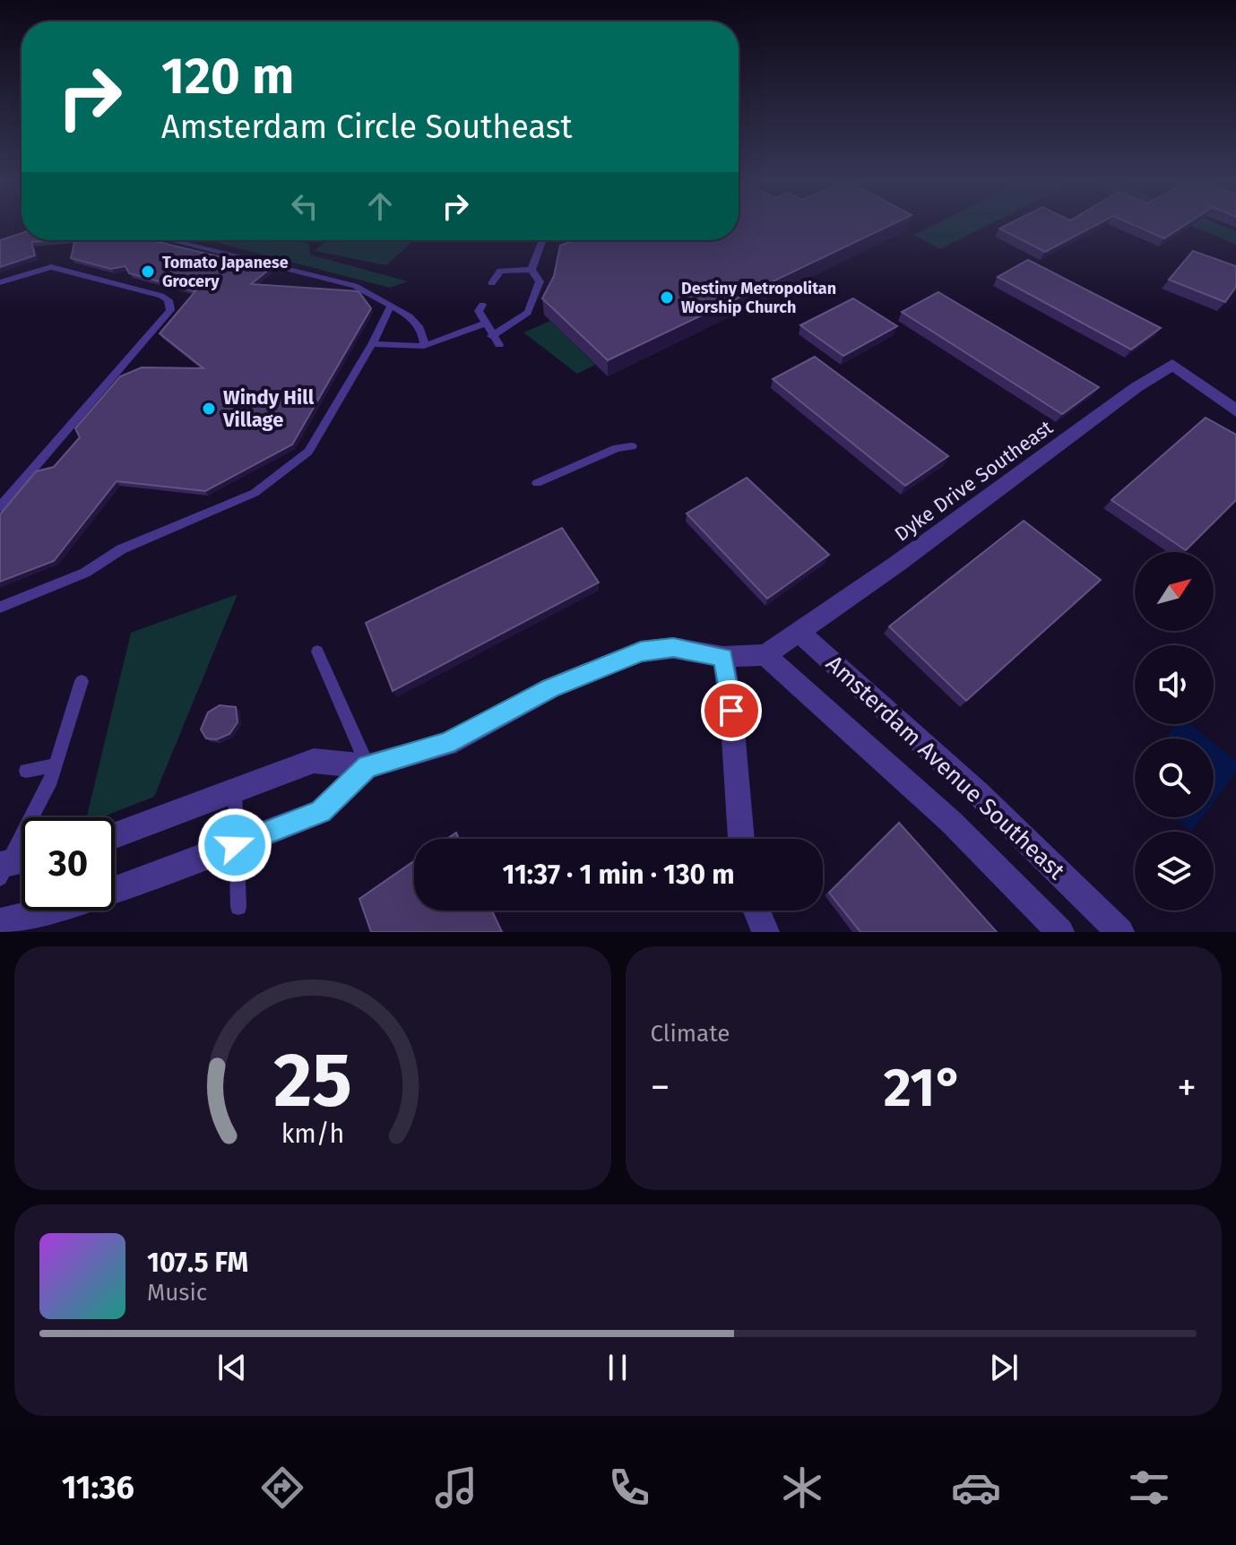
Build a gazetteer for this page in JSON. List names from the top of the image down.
{
  "streets": {
    "street": ["Dyke Drive Southeast", "Amsterdam Avenue Southeast"]
  },
  "crossings": [
    ["Dyke Drive Southeast", "Amsterdam Avenue Southeast"]
  ],
  "places": ["Tomato Japanese Grocery", "Destiny Metropolitan Worship Church", "Windy Hill Village"],
  "north": "top right",
  "page": {
    "turn": ["120 m", "Amsterdam Circle Southeast"],
    "limit": "30",
    "trip": "11:37 · 1 min · 130 m",
    "tile": "Climate",
    "heat": ["−", "21°", "+"],
    "song": ["107.5 FM", "Music"],
    "tabs": "11:36",
    "gauge": ["25", "km/h"]
  }
}
